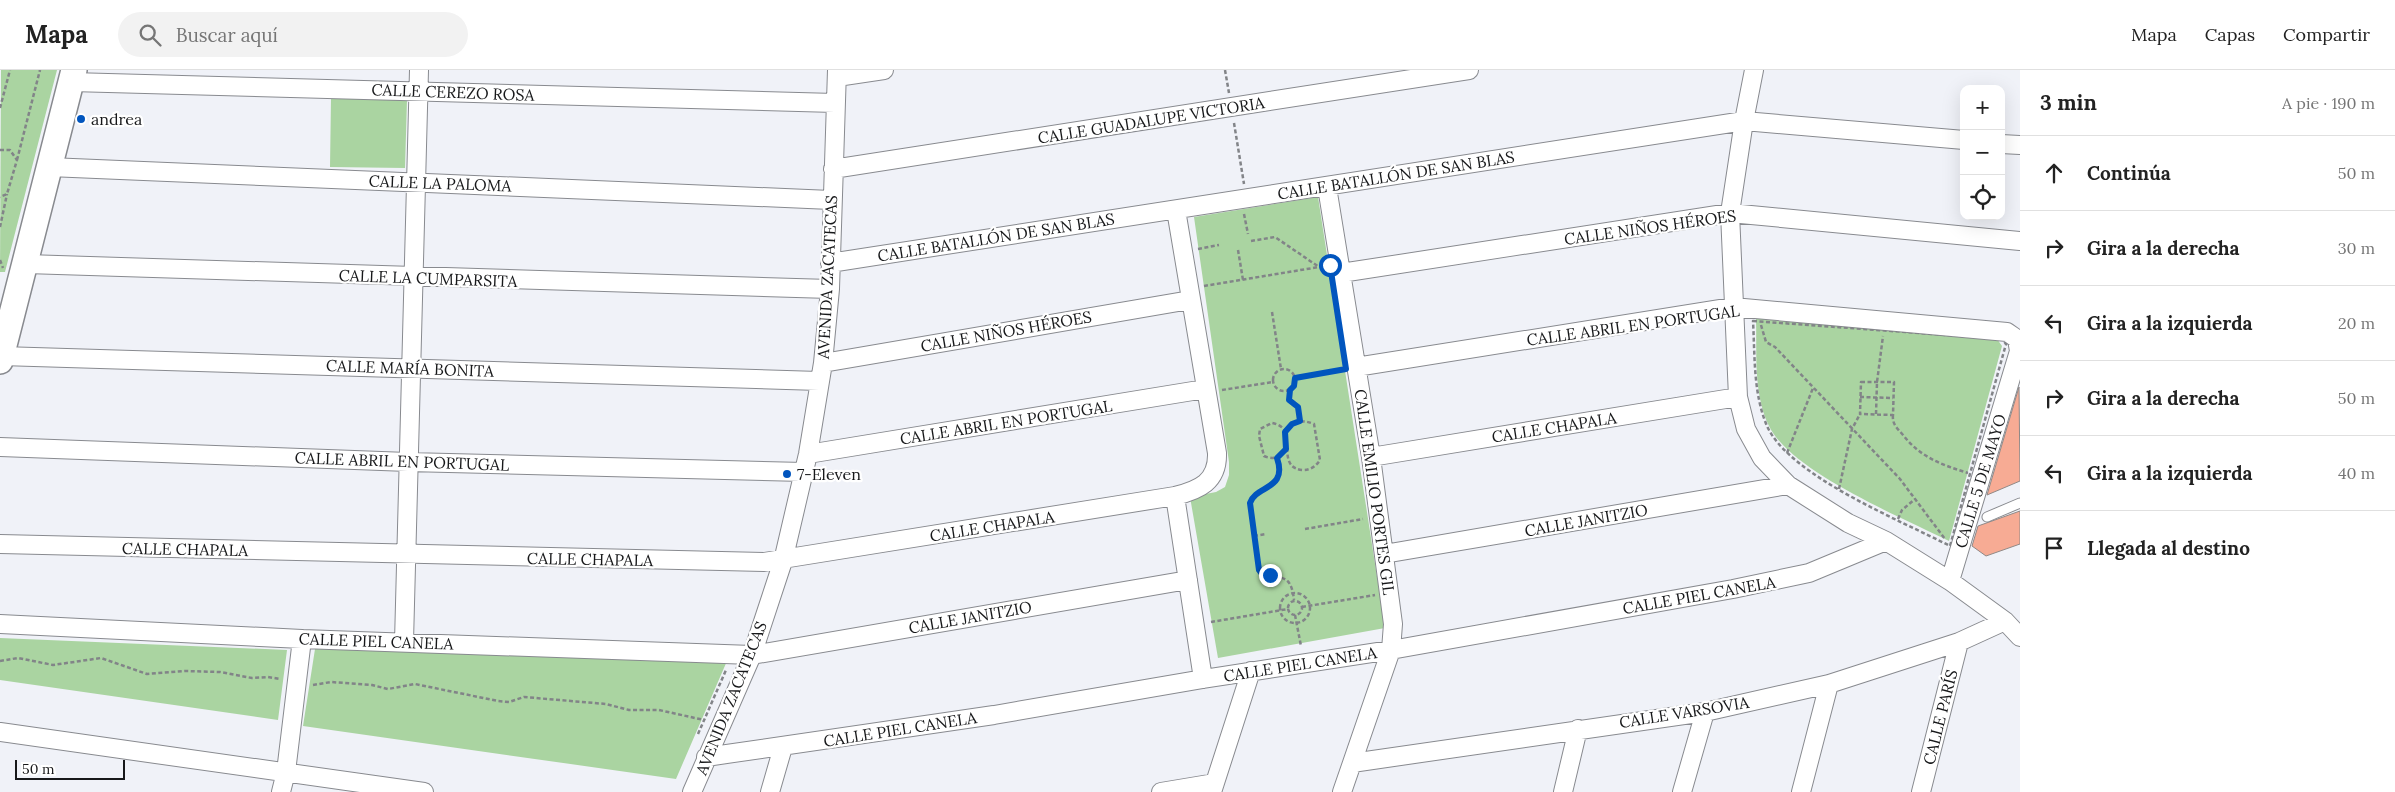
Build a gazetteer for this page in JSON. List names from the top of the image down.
{
  "streets": {
    "street": [
      "CALLE CEREZO ROSA",
      "CALLE GUADALUPE VICTORIA",
      "CALLE BATALLÓN DE SAN BLAS",
      "CALLE LA PALOMA",
      "CALLE NIÑOS HÉROES",
      "AVENIDA ZACATECAS",
      "CALLE LA CUMPARSITA",
      "CALLE ABRIL EN PORTUGAL",
      "CALLE MARÍA BONITA",
      "CALLE CHAPALA",
      "CALLE 5 DE MAYO",
      "CALLE EMILIO PORTES GIL",
      "CALLE JANITZIO",
      "CALLE PIEL CANELA",
      "CALLE VARSOVIA",
      "CALLE PARÍS"
    ]
  },
  "crossings": [
    ["CALLE CEREZO ROSA", "AVENIDA ZACATECAS"],
    ["CALLE GUADALUPE VICTORIA", "AVENIDA ZACATECAS"],
    ["CALLE BATALLÓN DE SAN BLAS", "AVENIDA ZACATECAS"],
    ["CALLE BATALLÓN DE SAN BLAS", "CALLE CHAPALA"],
    ["CALLE BATALLÓN DE SAN BLAS", "CALLE EMILIO PORTES GIL"],
    ["CALLE LA PALOMA", "AVENIDA ZACATECAS"],
    ["CALLE NIÑOS HÉROES", "AVENIDA ZACATECAS"],
    ["CALLE NIÑOS HÉROES", "CALLE CHAPALA"],
    ["CALLE NIÑOS HÉROES", "CALLE EMILIO PORTES GIL"],
    ["AVENIDA ZACATECAS", "CALLE LA CUMPARSITA"],
    ["AVENIDA ZACATECAS", "CALLE ABRIL EN PORTUGAL"],
    ["AVENIDA ZACATECAS", "CALLE MARÍA BONITA"],
    ["AVENIDA ZACATECAS", "CALLE CHAPALA"],
    ["AVENIDA ZACATECAS", "CALLE JANITZIO"],
    ["AVENIDA ZACATECAS", "CALLE PIEL CANELA"],
    ["CALLE ABRIL EN PORTUGAL", "CALLE CHAPALA"],
    ["CALLE ABRIL EN PORTUGAL", "CALLE 5 DE MAYO"],
    ["CALLE ABRIL EN PORTUGAL", "CALLE EMILIO PORTES GIL"],
    ["CALLE CHAPALA", "CALLE EMILIO PORTES GIL"],
    ["CALLE EMILIO PORTES GIL", "CALLE JANITZIO"],
    ["CALLE EMILIO PORTES GIL", "CALLE PIEL CANELA"],
    ["CALLE EMILIO PORTES GIL", "CALLE VARSOVIA"],
    ["CALLE JANITZIO", "CALLE PIEL CANELA"],
    ["CALLE VARSOVIA", "CALLE PARÍS"]
  ],
  "places": ["andrea", "7-Eleven"],
  "scale_bar": "50 m",
  "page": {
    "header": "Mapa",
    "search": "Buscar aquí",
    "nav": ["Mapa", "Capas", "Compartir"],
    "heading": ["3 min", "A pie · 190 m"],
    "map_buttons": ["+", "−"],
    "list": [
      ["Continúa", "50 m"],
      ["Gira a la derecha", "30 m"],
      ["Gira a la izquierda", "20 m"],
      ["Gira a la derecha", "50 m"],
      ["Gira a la izquierda", "40 m"],
      "Llegada al destino"
    ],
    "scale": "50 m"
  }
}
